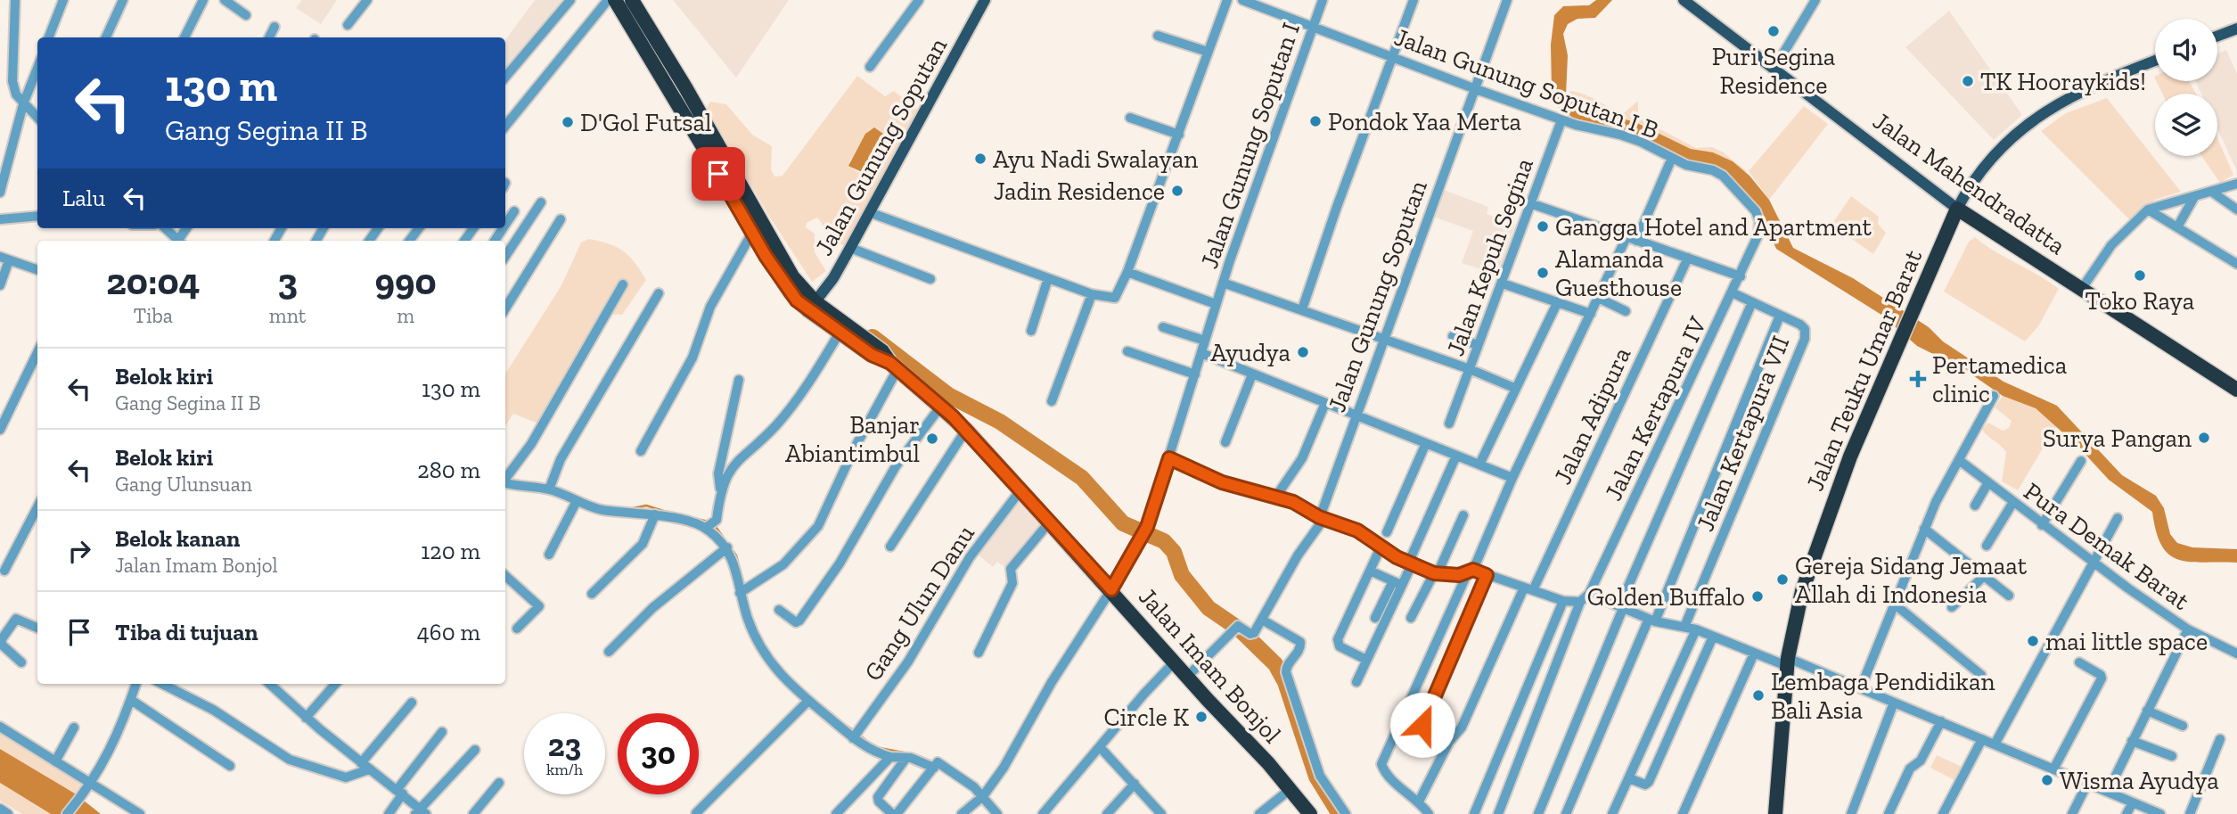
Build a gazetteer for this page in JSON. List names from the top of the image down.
{
  "streets": {
    "highway": ["Jalan Mahendradatta", "Jalan Teuku Umar Barat", "Jalan Imam Bonjol"],
    "main road": ["Jalan Gunung Soputan"],
    "street": [
      "Jalan Gunung Soputan I B",
      "Jalan Gunung Soputan I",
      "Jalan Kepuh Segina",
      "Jalan Kertapura IV",
      "Jalan Adipura",
      "Jalan Kertapura VII",
      "Pura Demak Barat",
      "Gang Ulun Danu"
    ]
  },
  "crossings": [
    ["Jalan Gunung Soputan I B", "Jalan Gunung Soputan I"],
    ["Jalan Gunung Soputan I B", "Jalan Gunung Soputan"],
    ["Jalan Gunung Soputan I B", "Jalan Kepuh Segina"],
    ["Jalan Gunung Soputan I B", "Jalan Kertapura IV"],
    ["Jalan Gunung Soputan I", "Jalan Imam Bonjol"],
    ["Jalan Gunung Soputan", "Jalan Imam Bonjol"],
    ["Jalan Mahendradatta", "Jalan Teuku Umar Barat"],
    ["Jalan Kertapura IV", "Jalan Kertapura VII"],
    ["Gang Ulun Danu", "Jalan Imam Bonjol"]
  ],
  "places": {
    "other": [
      "Puri Segina Residence",
      "TK Hooraykids!",
      "Pondok Yaa Merta",
      "D'Gol Futsal",
      "Ayu Nadi Swalayan",
      "Jadin Residence",
      "Gangga Hotel and Apartment",
      "Alamanda Guesthouse",
      "Toko Raya",
      "Ayudya",
      "Surya Pangan",
      "Banjar Abiantimbul",
      "Gereja Sidang Jemaat Allah di Indonesia",
      "Golden Buffalo",
      "mai little space",
      "Lembaga Pendidikan Bali Asia",
      "Circle K",
      "Wisma Ayudya"
    ],
    "health": ["Pertamedica clinic"]
  },
  "page": {
    "turn": ["130 m", "Gang Segina II B"],
    "then": "Lalu",
    "eta": [
      "20:04",
      "Tiba",
      "3",
      "mnt",
      "990",
      "m"
    ],
    "list": [
      {
        "name": "Belok kiri",
        "note": "Gang Segina II B",
        "value": "130 m"
      },
      {
        "name": "Belok kiri",
        "note": "Gang Ulunsuan",
        "value": "280 m"
      },
      {
        "name": "Belok kanan",
        "note": "Jalan Imam Bonjol",
        "value": "120 m"
      },
      {
        "name": "Tiba di tujuan",
        "value": "460 m"
      }
    ],
    "speed": "23 km/h",
    "limit": "30"
  }
}
